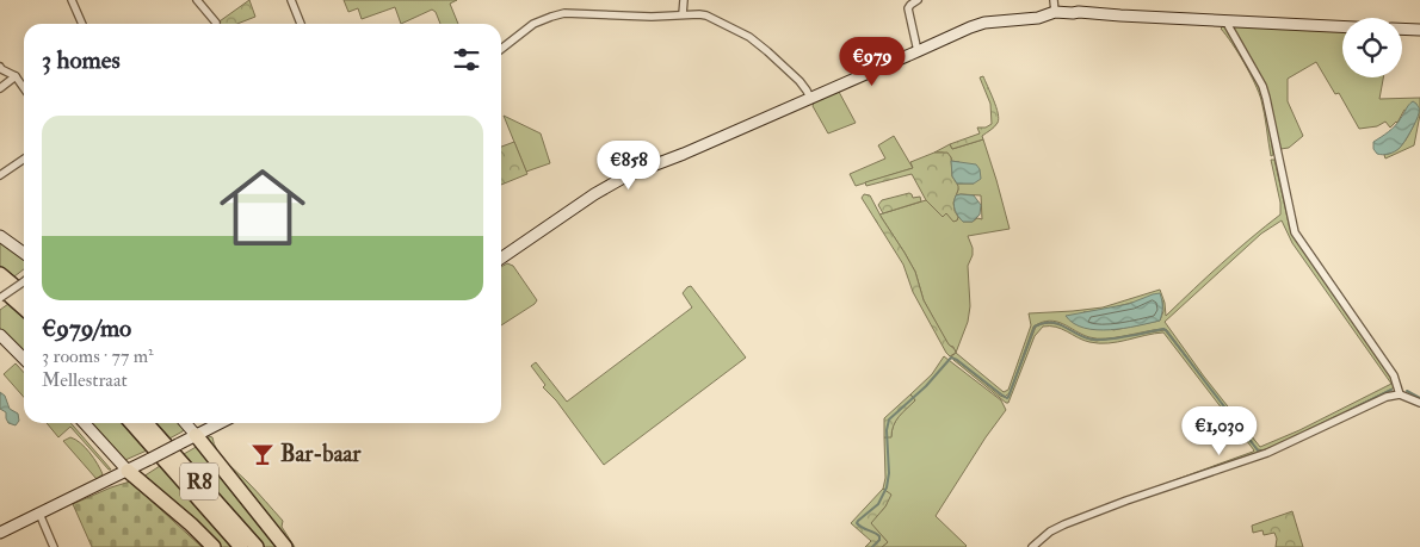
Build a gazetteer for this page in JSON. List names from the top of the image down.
{
  "streets": {
    "highway": ["R8"]
  },
  "places": {
    "bar": ["Bar-baar"]
  },
  "page": {
    "heading": "3 homes",
    "price": ["€979", "€858", "€1,030"],
    "list": [
      {
        "name": "€979/mo",
        "note": "3 rooms · 77 m² · Mellestraat"
      }
    ]
  }
}
